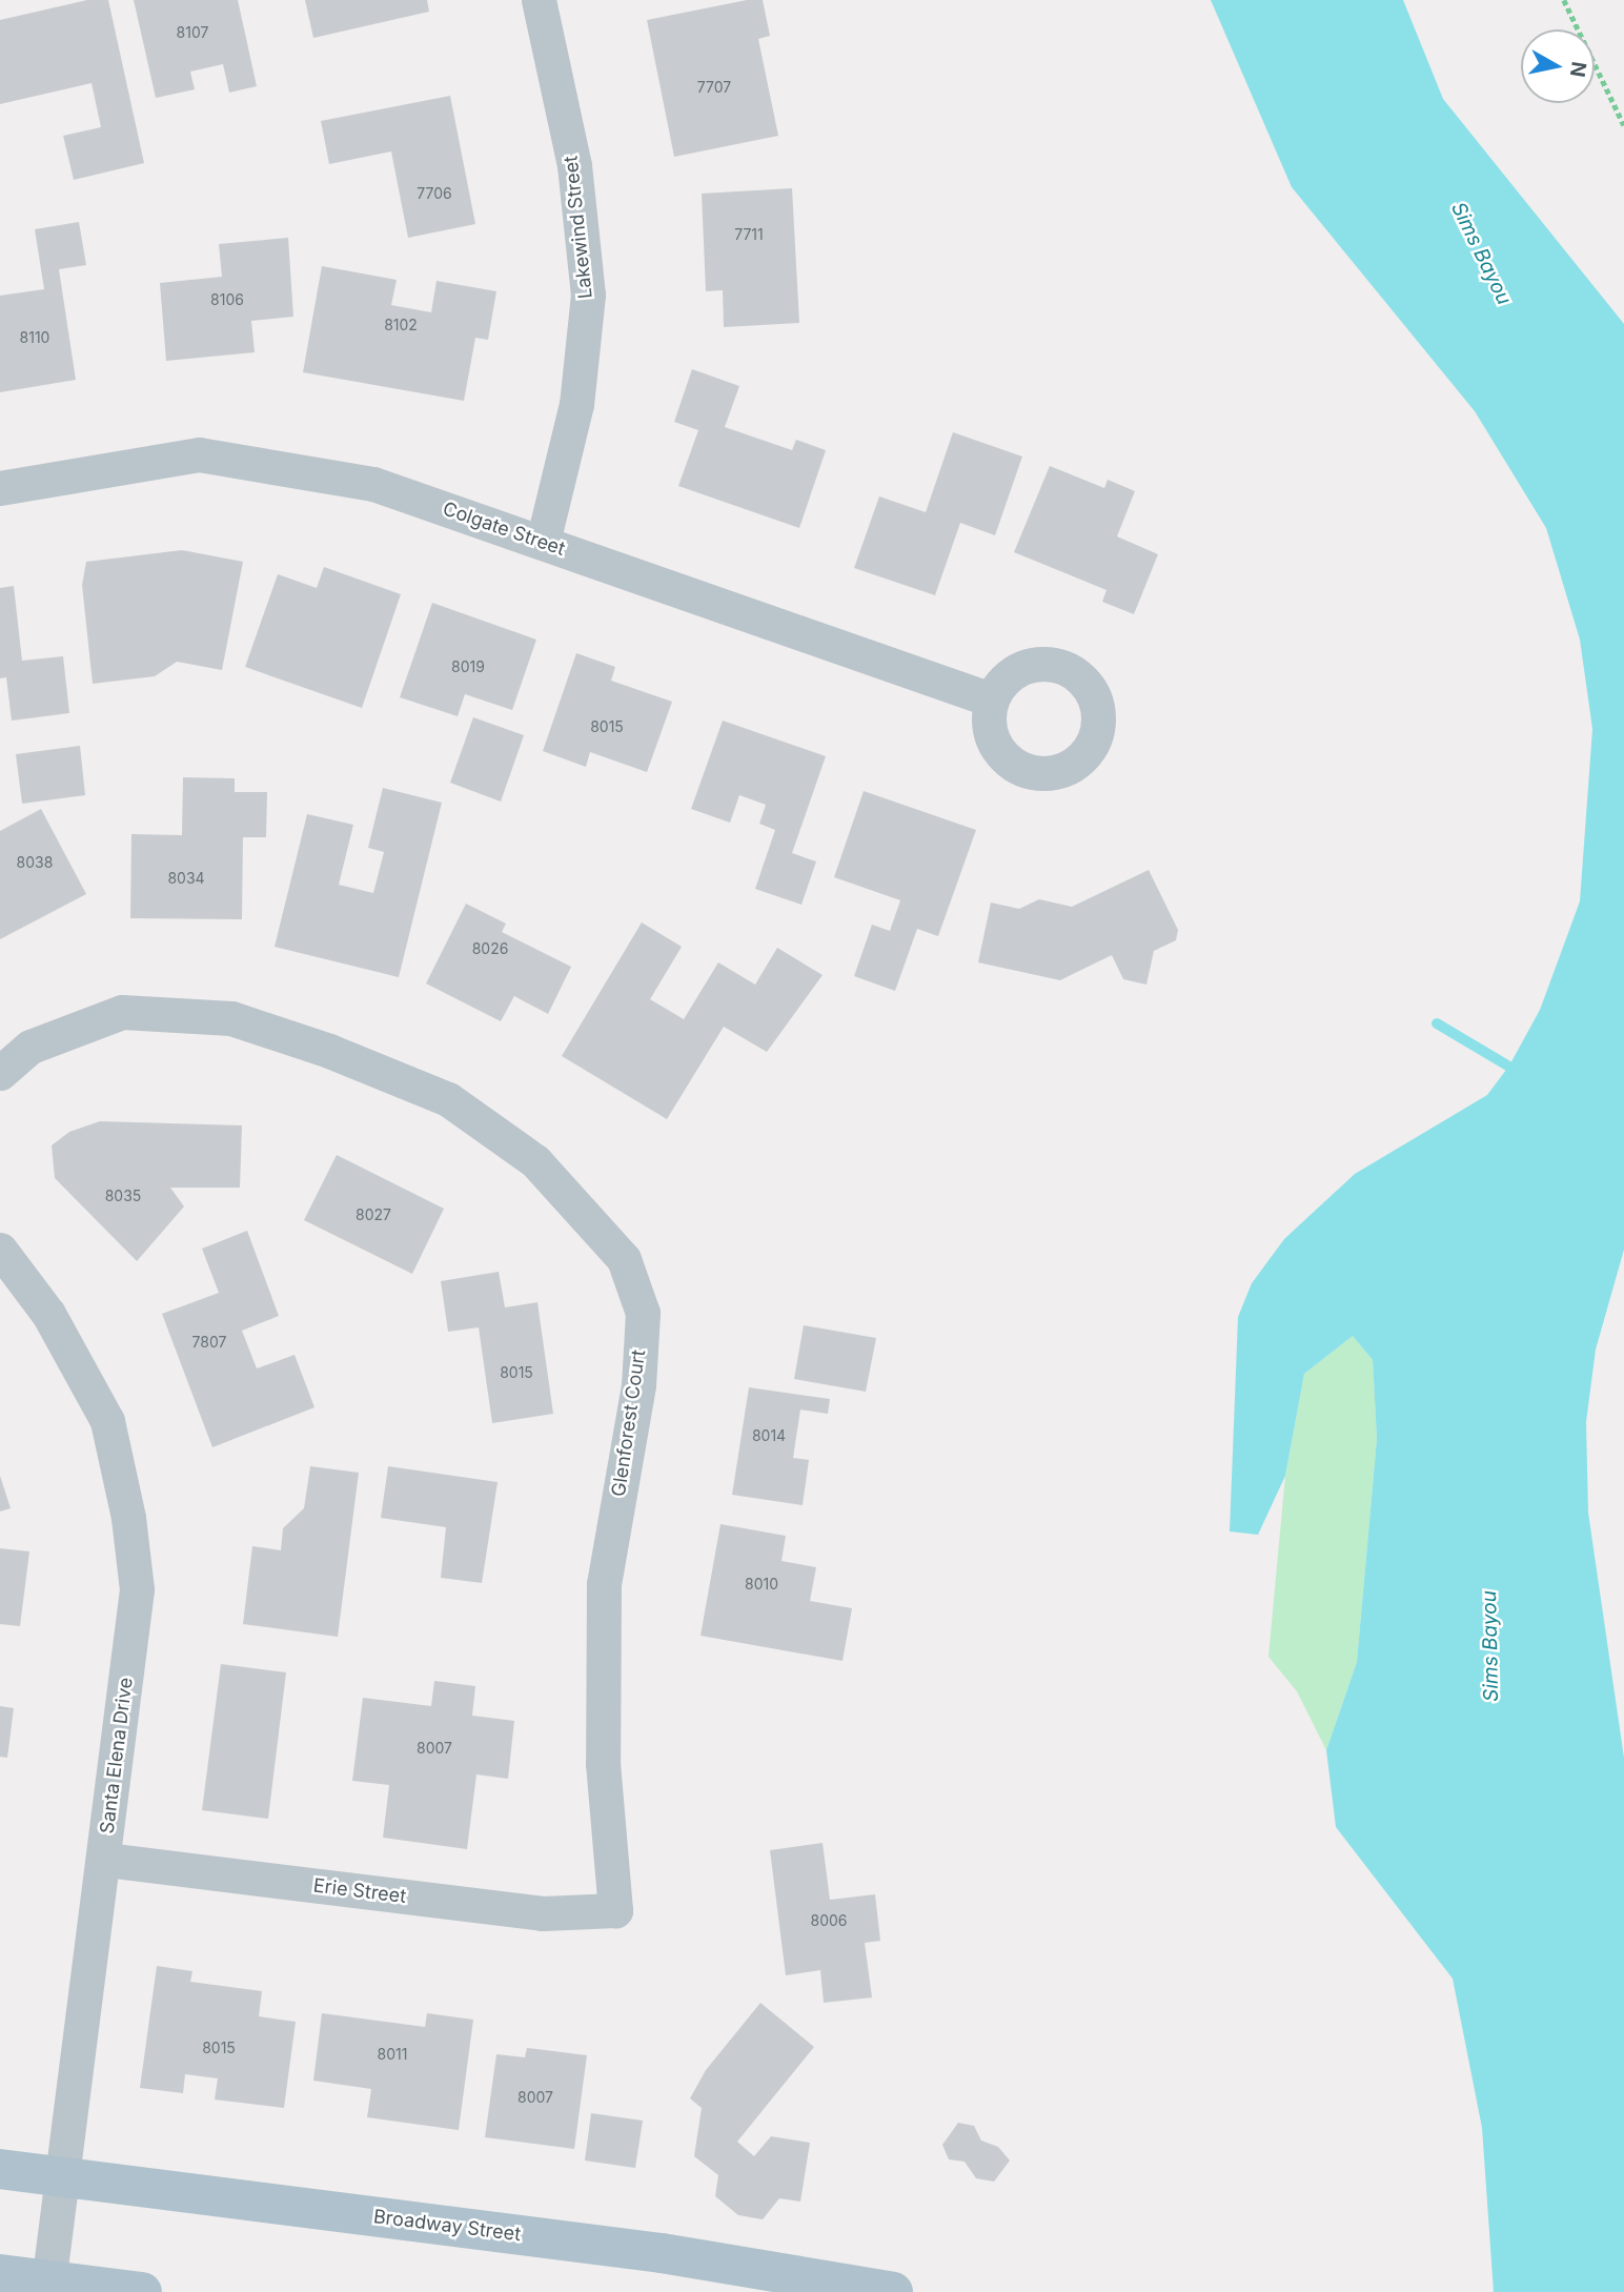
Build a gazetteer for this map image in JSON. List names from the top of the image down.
{
  "streets": {
    "main road": ["Broadway Street"],
    "street": [
      "Lakewind Street",
      "Colgate Street",
      "Glenforest Court",
      "Santa Elena Drive",
      "Erie Street"
    ]
  },
  "crossings": [
    ["Lakewind Street", "Colgate Street"],
    ["Glenforest Court", "Erie Street"],
    ["Santa Elena Drive", "Erie Street"],
    ["Santa Elena Drive", "Broadway Street"]
  ],
  "water": ["Sims Bayou"],
  "house_numbers": [
    "8107",
    "7707",
    "7706",
    "7711",
    "8106",
    "8102",
    "8110",
    "8019",
    "8015",
    "8038",
    "8034",
    "8026",
    "8035",
    "8027",
    "7807",
    "8015",
    "8014",
    "8010",
    "8007",
    "8006",
    "8015",
    "8011",
    "8007"
  ],
  "north": "right"
}
